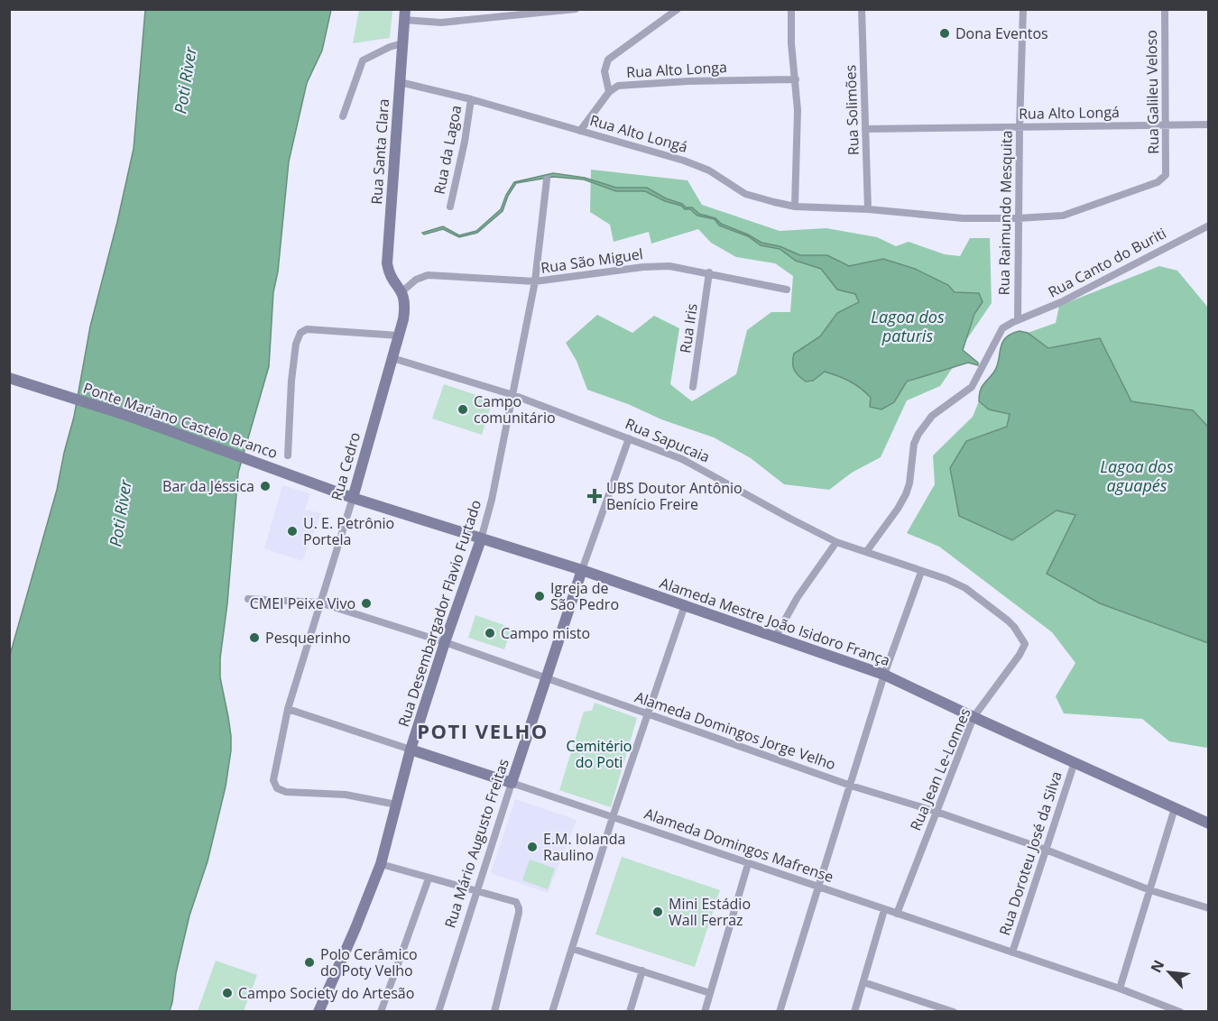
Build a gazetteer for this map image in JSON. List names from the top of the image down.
{
  "streets": {
    "street": [
      "Rua Alto Longa",
      "Rua Galileu Veloso",
      "Rua Solimões",
      "Rua Alto Longá",
      "Rua da Lagoa",
      "Rua Santa Clara",
      "Rua Raimundo Mesquita",
      "Rua São Miguel",
      "Rua Canto do Buriti",
      "Rua Iris",
      "Ponte Mariano Castelo Branco",
      "Rua Sapucaia",
      "Rua Cedro",
      "Rua Desembargador Flavio Furtado",
      "Alameda Mestre João Isidoro França",
      "Alameda Domingos Jorge Velho",
      "Rua Jean Le-Lonnes",
      "Rua Mário Augusto Freitas",
      "Alameda Domingos Mafrense",
      "Rua Doroteu José da Silva"
    ]
  },
  "crossings": [
    ["Rua Alto Longa", "Rua Alto Longá"],
    ["Rua Galileu Veloso", "Rua Alto Longá"],
    ["Rua Solimões", "Rua Alto Longá"],
    ["Rua Alto Longá", "Rua da Lagoa"],
    ["Rua Alto Longá", "Rua Santa Clara"],
    ["Rua Alto Longá", "Rua Raimundo Mesquita"],
    ["Rua Santa Clara", "Rua São Miguel"],
    ["Rua Santa Clara", "Rua Cedro"],
    ["Rua Raimundo Mesquita", "Rua Canto do Buriti"],
    ["Rua São Miguel", "Rua Iris"],
    ["Rua São Miguel", "Rua Cedro"],
    ["Rua São Miguel", "Rua Desembargador Flavio Furtado"],
    ["Rua Canto do Buriti", "Rua Sapucaia"],
    ["Ponte Mariano Castelo Branco", "Alameda Mestre João Isidoro França"],
    ["Rua Sapucaia", "Rua Cedro"],
    ["Rua Sapucaia", "Rua Desembargador Flavio Furtado"],
    ["Rua Sapucaia", "Rua Jean Le-Lonnes"],
    ["Rua Sapucaia", "Rua Mário Augusto Freitas"],
    ["Rua Cedro", "Rua Desembargador Flavio Furtado"],
    ["Rua Cedro", "Alameda Mestre João Isidoro França"],
    ["Rua Cedro", "Alameda Domingos Jorge Velho"],
    ["Rua Cedro", "Alameda Domingos Mafrense"],
    ["Rua Desembargador Flavio Furtado", "Alameda Mestre João Isidoro França"],
    ["Rua Desembargador Flavio Furtado", "Alameda Domingos Jorge Velho"],
    ["Rua Desembargador Flavio Furtado", "Alameda Domingos Mafrense"],
    ["Alameda Mestre João Isidoro França", "Rua Jean Le-Lonnes"],
    ["Alameda Mestre João Isidoro França", "Rua Mário Augusto Freitas"],
    ["Alameda Mestre João Isidoro França", "Rua Doroteu José da Silva"],
    ["Alameda Domingos Jorge Velho", "Rua Jean Le-Lonnes"],
    ["Alameda Domingos Jorge Velho", "Rua Mário Augusto Freitas"],
    ["Alameda Domingos Jorge Velho", "Rua Doroteu José da Silva"],
    ["Rua Jean Le-Lonnes", "Alameda Domingos Mafrense"],
    ["Rua Mário Augusto Freitas", "Alameda Domingos Mafrense"],
    ["Alameda Domingos Mafrense", "Rua Doroteu José da Silva"]
  ],
  "districts": ["POTI VELHO"],
  "water": ["Poti River", "Lagoa dos paturis", "Lagoa dos aguapés"],
  "parks": ["Cemitério do Poti"],
  "places": {
    "other": [
      "Dona Eventos",
      "Campo comunitário",
      "Bar da Jéssica",
      "U. E. Petrônio Portela",
      "Igreja de São Pedro",
      "CMEI Peixe Vivo",
      "Campo misto",
      "Pesquerinho",
      "E.M. Iolanda Raulino",
      "Mini Estádio Wall Ferraz",
      "Polo Cerâmico do Poty Velho",
      "Campo Society do Artesão"
    ],
    "health": ["UBS Doutor Antônio Benício Freire"]
  },
  "north": "top left"
}
